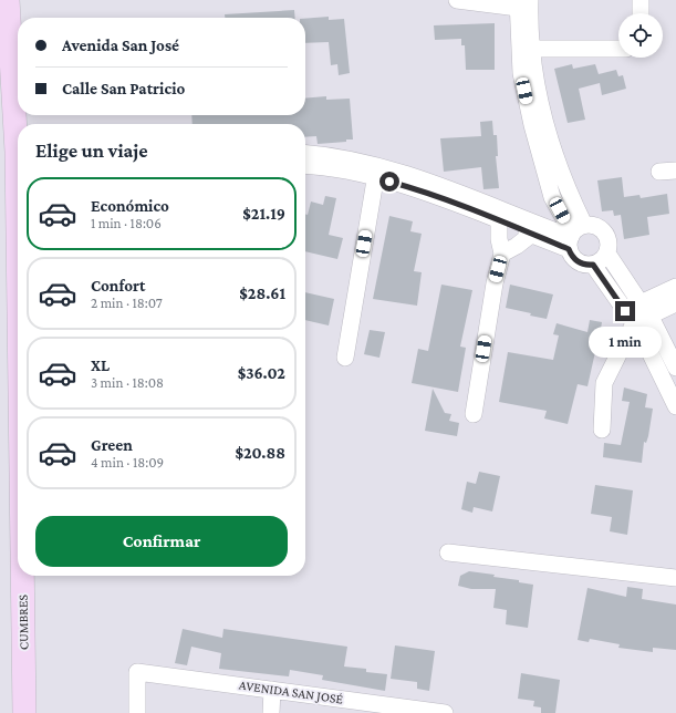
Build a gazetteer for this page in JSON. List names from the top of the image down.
{
  "streets": {
    "street": ["CUMBRES", "AVENIDA SAN JOSÉ"]
  },
  "page": {
    "banner": ["Avenida San José", "Calle San Patricio"],
    "heading": "Elige un viaje",
    "list": [
      {
        "name": "Económico",
        "note": "1 min · 18:06",
        "value": "$21.19"
      },
      {
        "name": "Confort",
        "note": "2 min · 18:07",
        "value": "$28.61"
      },
      {
        "name": "XL",
        "note": "3 min · 18:08",
        "value": "$36.02"
      },
      {
        "name": "Green",
        "note": "4 min · 18:09",
        "value": "$20.88"
      }
    ],
    "bubble": "1 min",
    "buttons": "Confirmar"
  }
}
